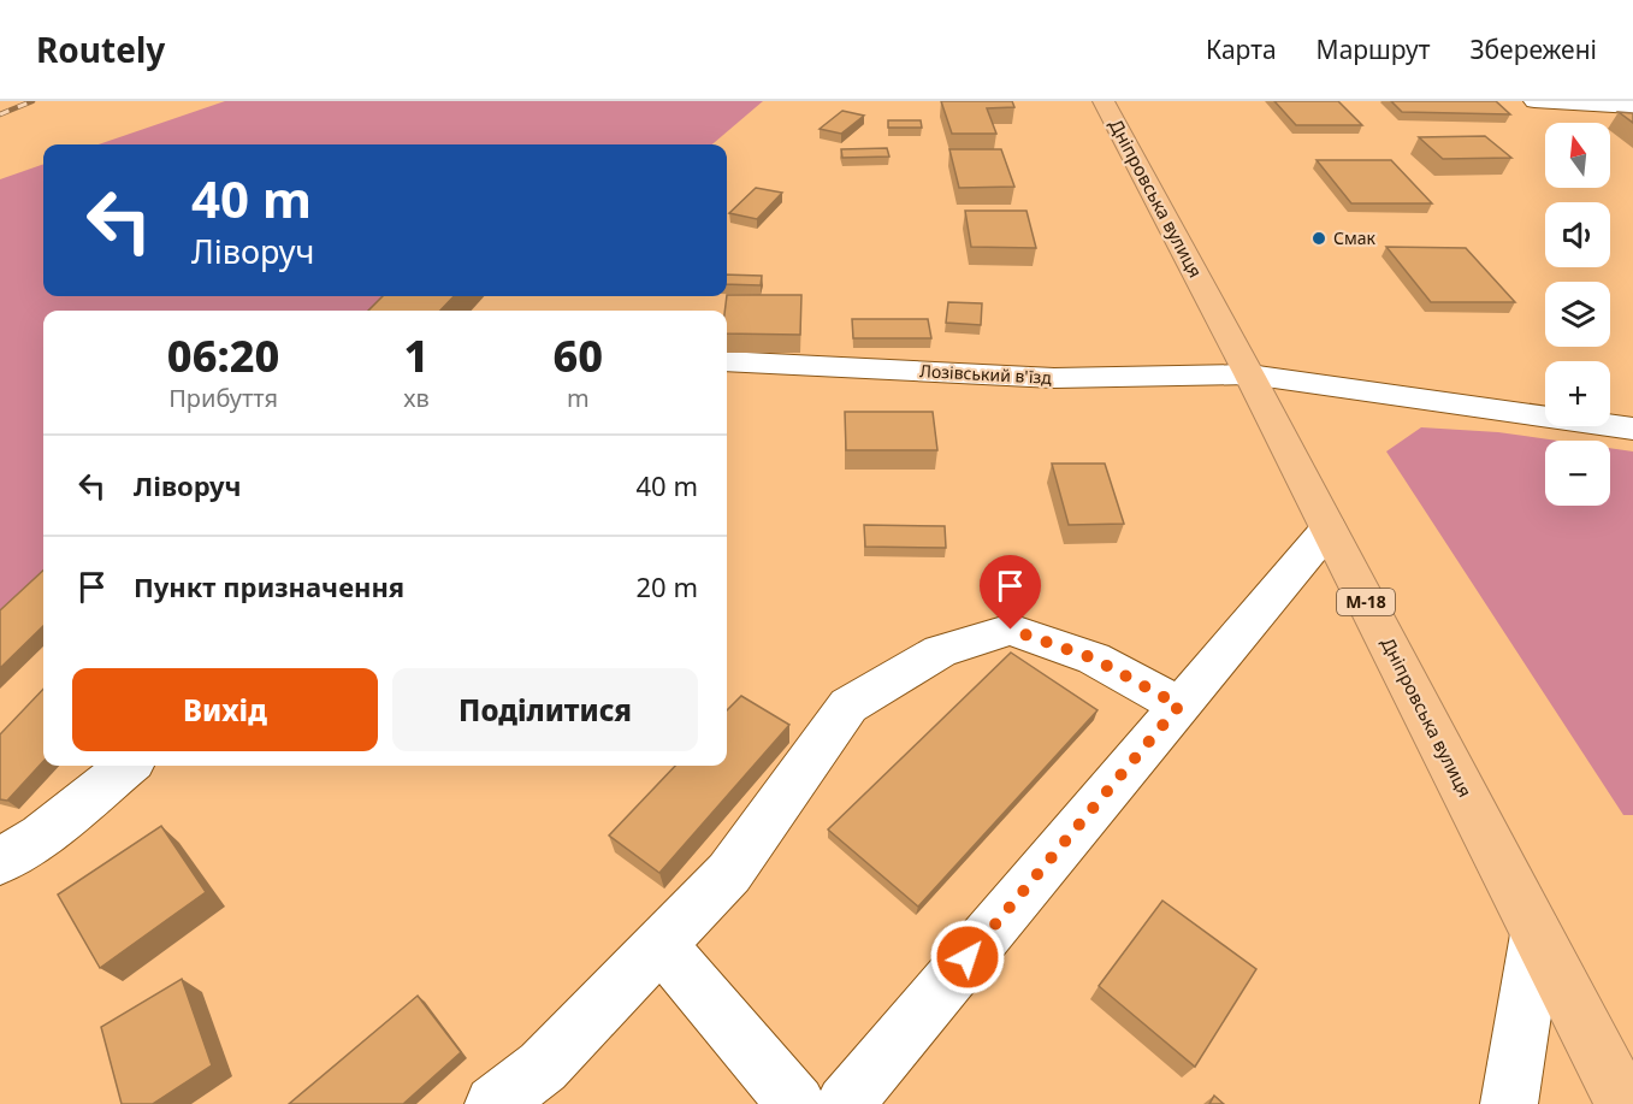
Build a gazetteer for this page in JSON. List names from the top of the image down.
{
  "streets": {
    "highway": ["Дніпровська вулиця", "М-18"],
    "street": ["Лозівський в'їзд"]
  },
  "crossings": [
    ["Дніпровська вулиця", "Лозівський в'їзд"]
  ],
  "places": ["Смак"],
  "north": "top",
  "page": {
    "header": "Routely",
    "nav": ["Карта", "Маршрут", "Збережені"],
    "map_buttons": ["+", "−"],
    "turn": ["40 m", "Ліворуч"],
    "eta": [
      "06:20",
      "Прибуття",
      "1",
      "хв",
      "60",
      "m"
    ],
    "list": [
      {
        "name": "Ліворуч",
        "value": "40 m"
      },
      {
        "name": "Пункт призначення",
        "value": "20 m"
      }
    ],
    "buttons": ["Вихід", "Поділитися"]
  }
}
